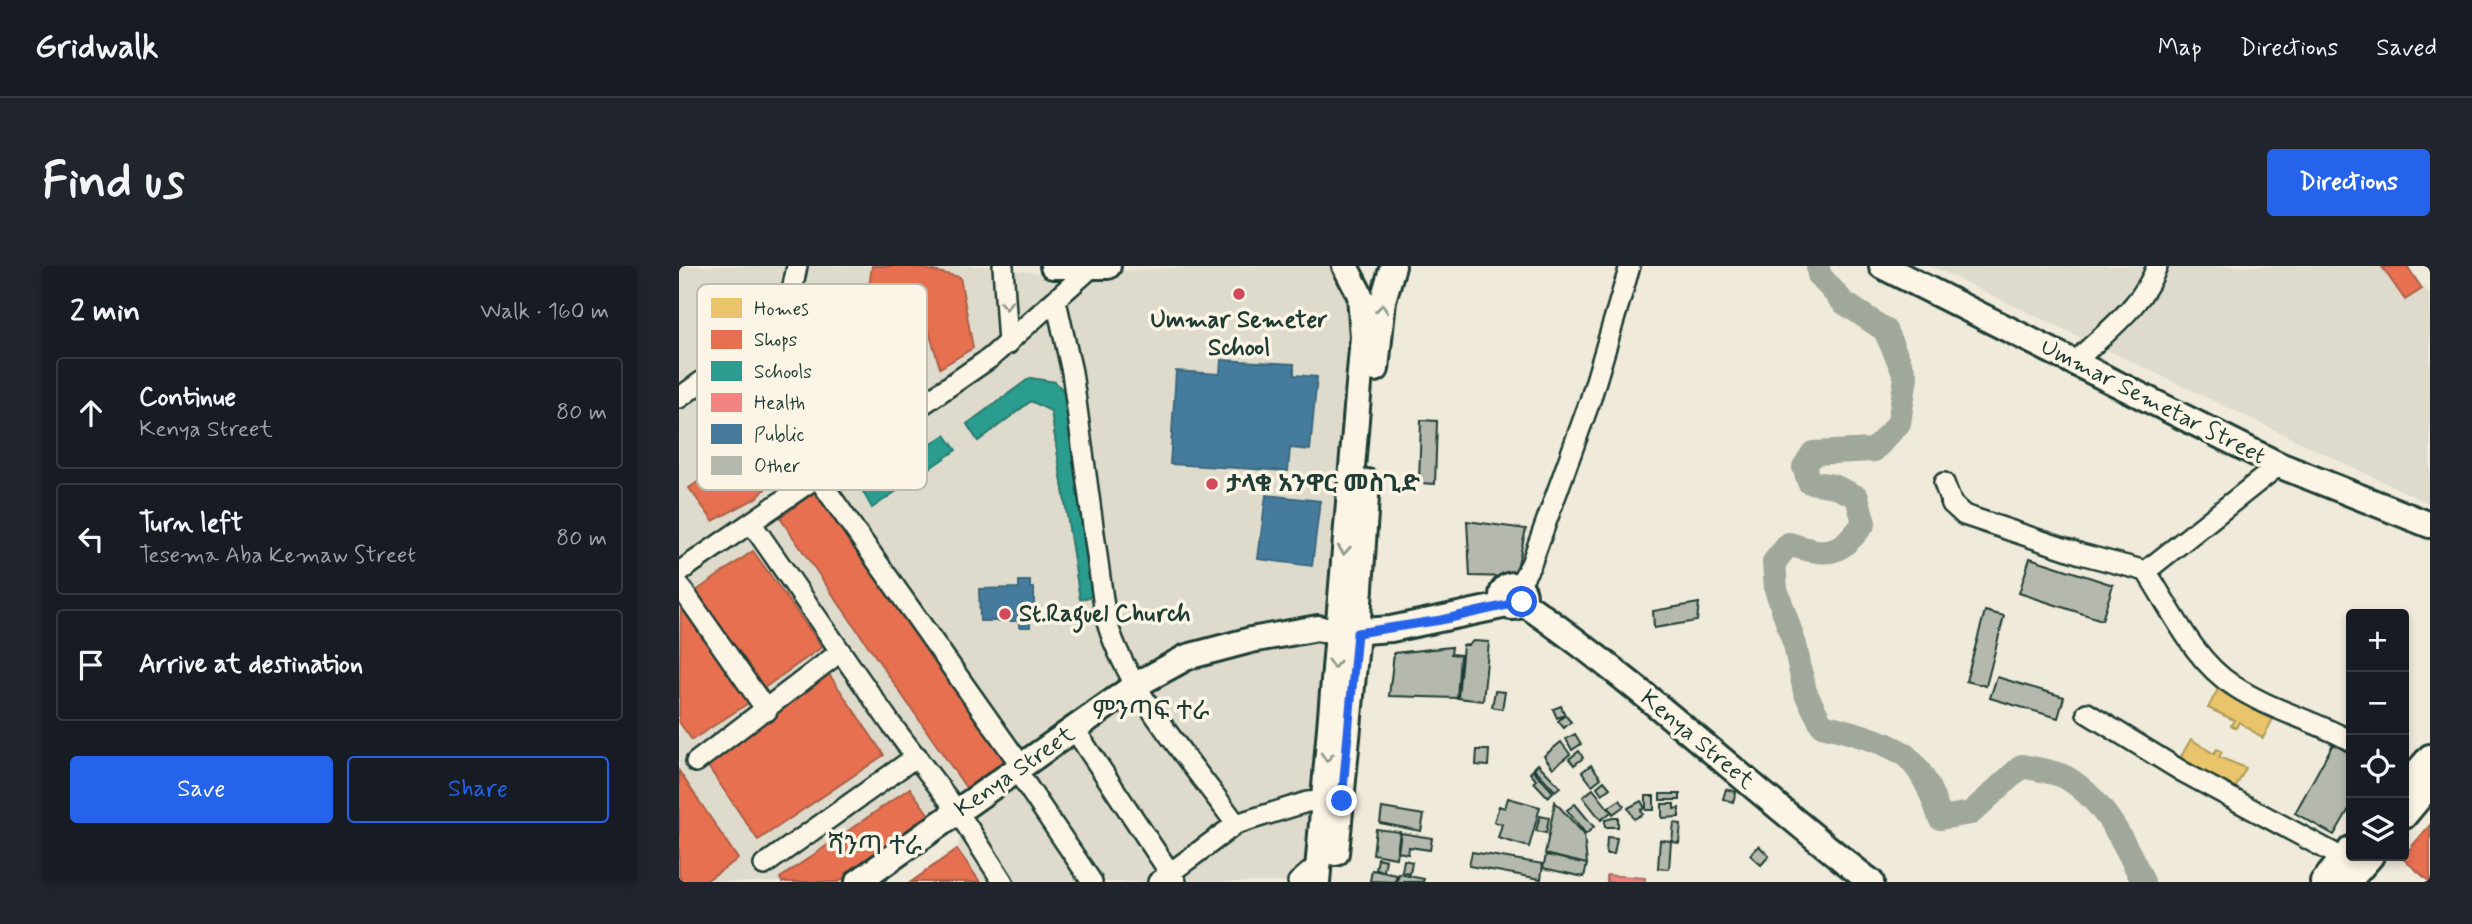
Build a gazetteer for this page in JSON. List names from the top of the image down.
{
  "streets": {
    "main road": ["Ummar Semetar Street", "Kenya Street"]
  },
  "districts": ["ምንጣፍ ተራ", "ሻንጣ ተራ"],
  "places": ["Ummar Semeter School", "ታላቁ አንዋር መስጊድ", "St.Raguel Church"],
  "legend": [
    "Homes",
    "Shops",
    "Schools",
    "Health",
    "Public",
    "Other"
  ],
  "page": {
    "header": "Gridwalk",
    "nav": ["Map", "Directions", "Saved"],
    "buttons": [
      "Directions",
      ["Save", "Share"]
    ],
    "title": "Find us",
    "heading": ["2 min", "Walk · 160 m"],
    "list": [
      ["Continue", "Kenya Street", "80 m"],
      ["Turn left", "Tesema Aba Kemaw Street", "80 m"],
      "Arrive at destination"
    ],
    "map_buttons": ["+", "−"]
  }
}
